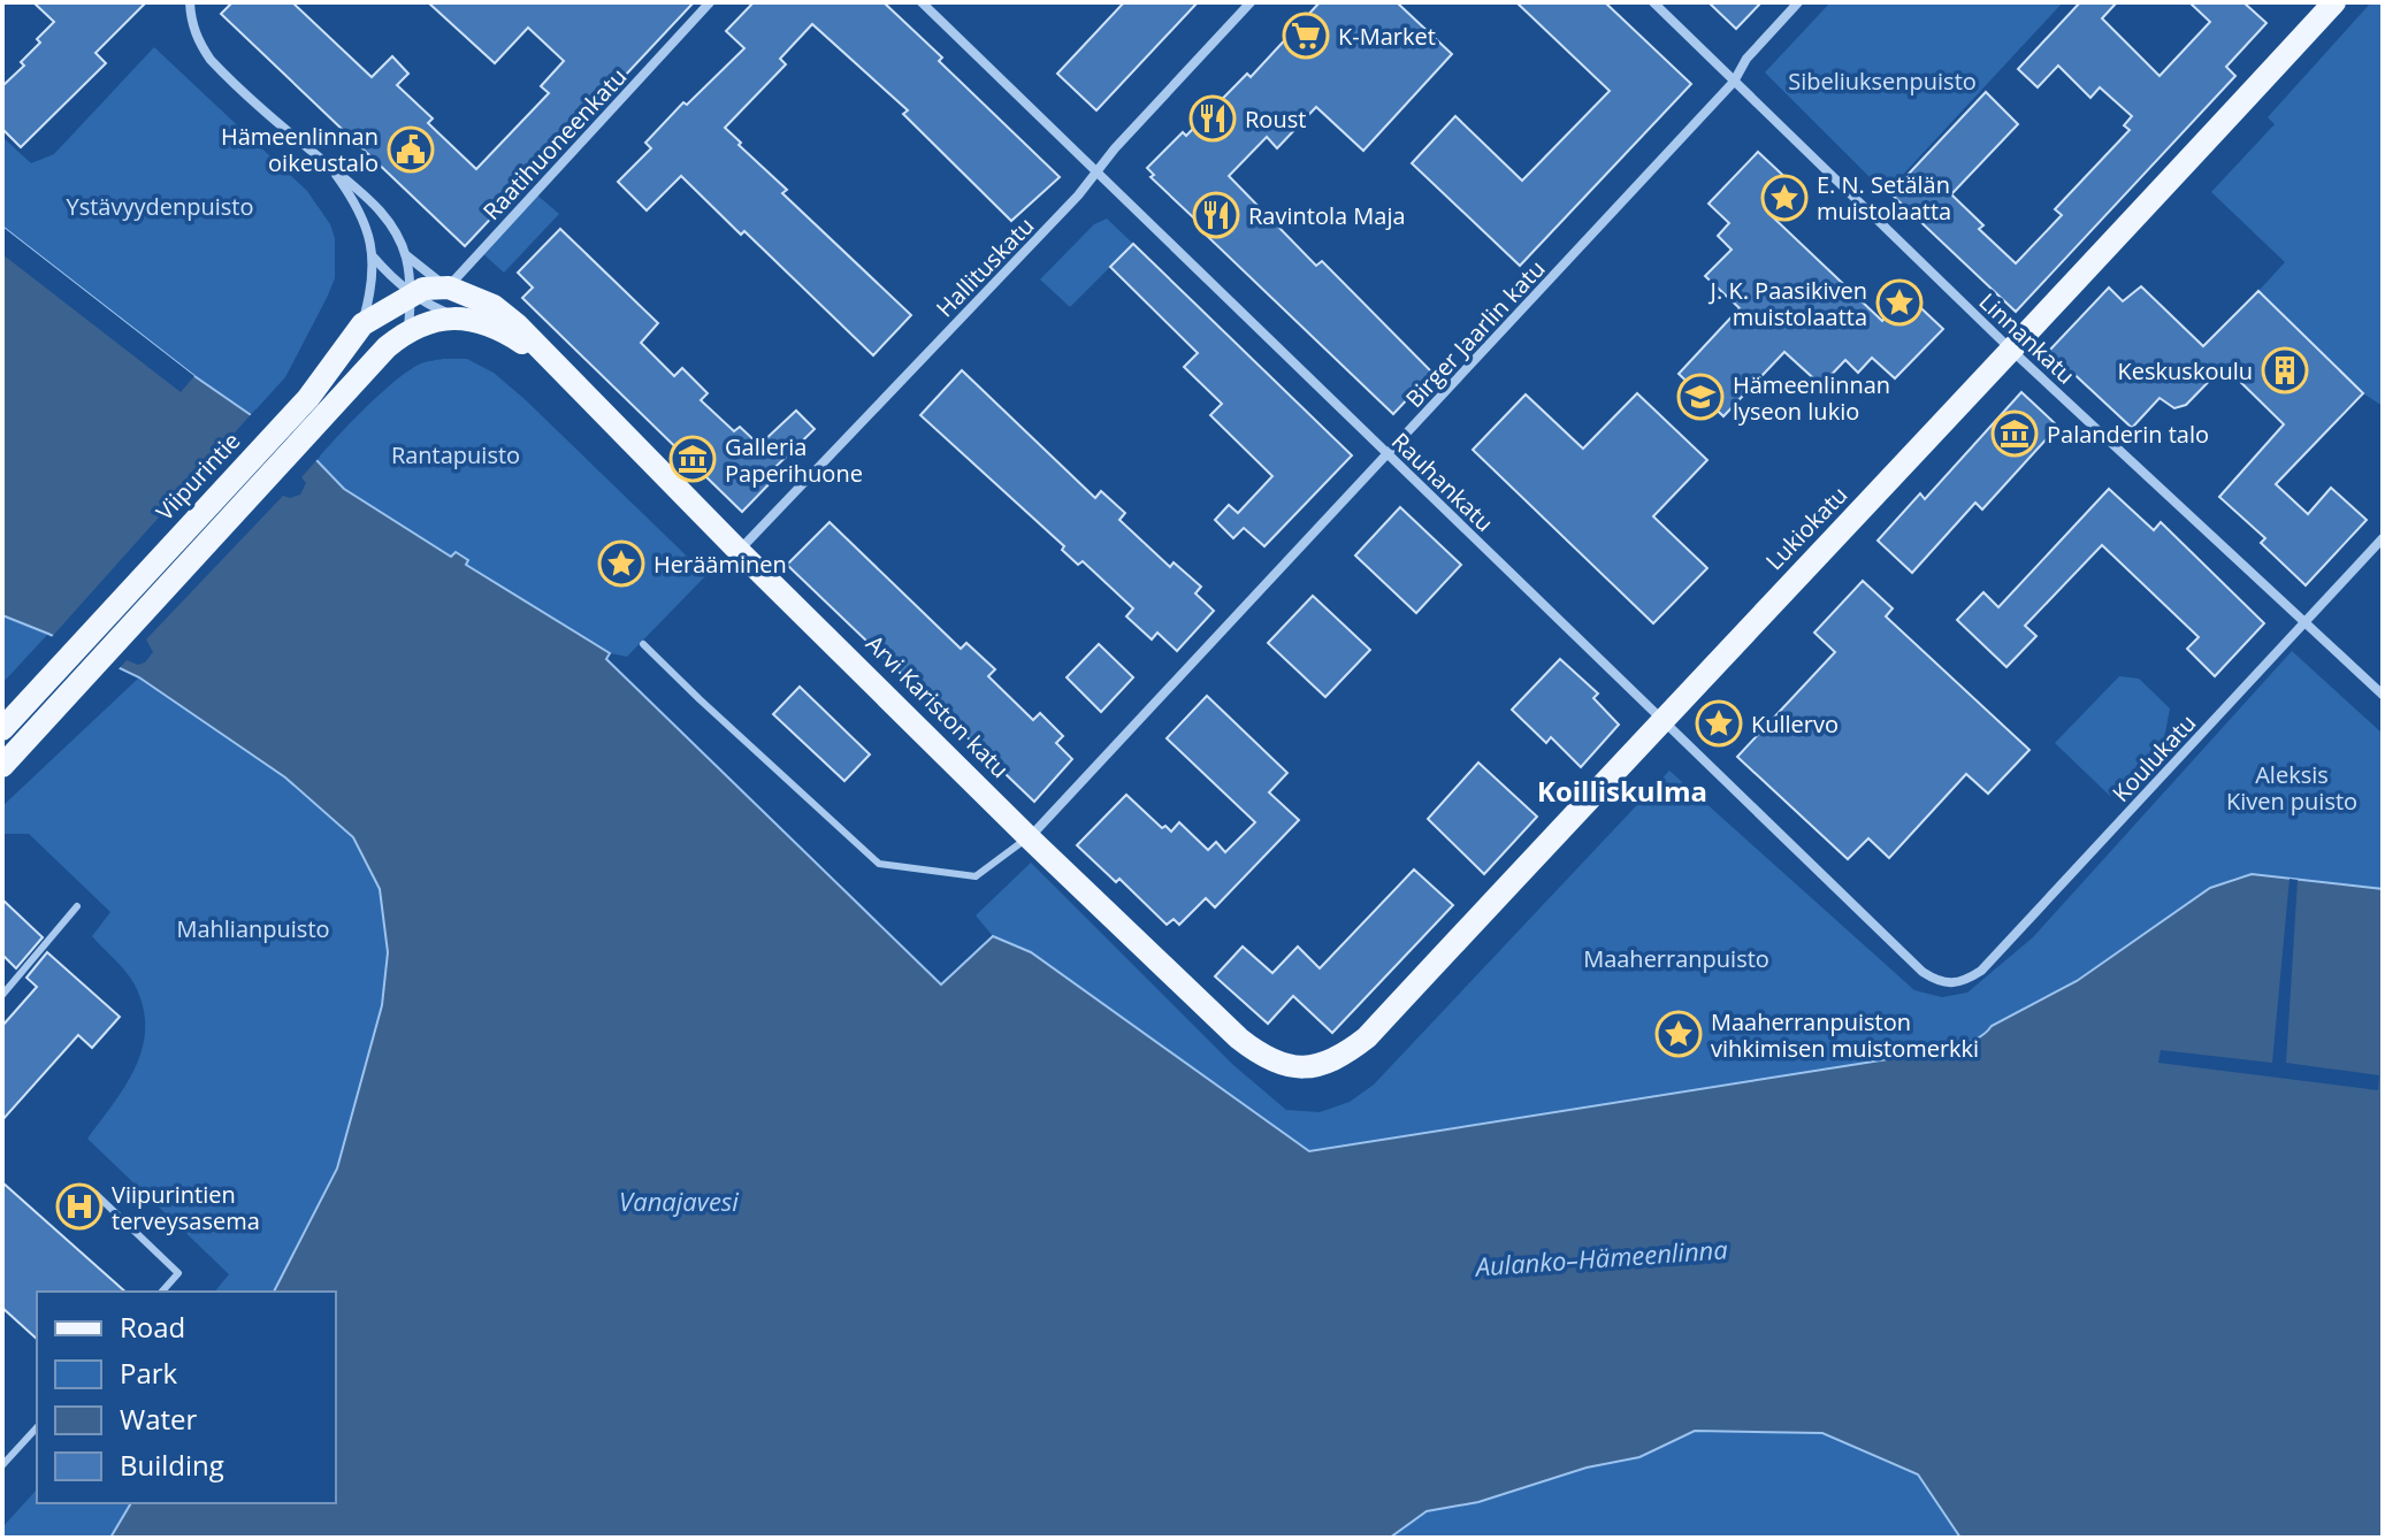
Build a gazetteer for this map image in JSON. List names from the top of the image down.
{
  "streets": {
    "main road": ["Viipurintie", "Lukiokatu", "Arvi Kariston katu"],
    "street": [
      "Raatihuoneenkatu",
      "Hallituskatu",
      "Birger Jaarlin katu",
      "Linnankatu",
      "Rauhankatu",
      "Koulukatu"
    ]
  },
  "crossings": [
    ["Raatihuoneenkatu", "Viipurintie"],
    ["Raatihuoneenkatu", "Arvi Kariston katu"],
    ["Hallituskatu", "Rauhankatu"],
    ["Hallituskatu", "Arvi Kariston katu"],
    ["Birger Jaarlin katu", "Linnankatu"],
    ["Birger Jaarlin katu", "Rauhankatu"],
    ["Birger Jaarlin katu", "Arvi Kariston katu"],
    ["Linnankatu", "Lukiokatu"],
    ["Linnankatu", "Koulukatu"],
    ["Viipurintie", "Arvi Kariston katu"],
    ["Rauhankatu", "Lukiokatu"],
    ["Rauhankatu", "Koulukatu"],
    ["Lukiokatu", "Arvi Kariston katu"]
  ],
  "districts": ["Koilliskulma"],
  "water": ["Vanajavesi", "Aulanko–Hämeenlinna"],
  "parks": [
    "Sibeliuksenpuisto",
    "Ystävyydenpuisto",
    "Rantapuisto",
    "Aleksis Kiven puisto",
    "Mahlianpuisto",
    "Maaherranpuisto"
  ],
  "places": {
    "supermarket": ["K-Market"],
    "restaurant": ["Roust", "Ravintola Maja"],
    "public building": ["Hämeenlinnan oikeustalo"],
    "place": [
      "E. N. Setälän muistolaatta",
      "J. K. Paasikiven muistolaatta",
      "Herääminen",
      "Kullervo",
      "Maaherranpuiston vihkimisen muistomerkki"
    ],
    "building": ["Keskuskoulu"],
    "school or university": ["Hämeenlinnan lyseon lukio"],
    "museum": ["Palanderin talo", "Galleria Paperihuone"],
    "hospital": ["Viipurintien terveysasema"]
  },
  "legend": [
    "Road",
    "Park",
    "Water",
    "Building"
  ]
}
